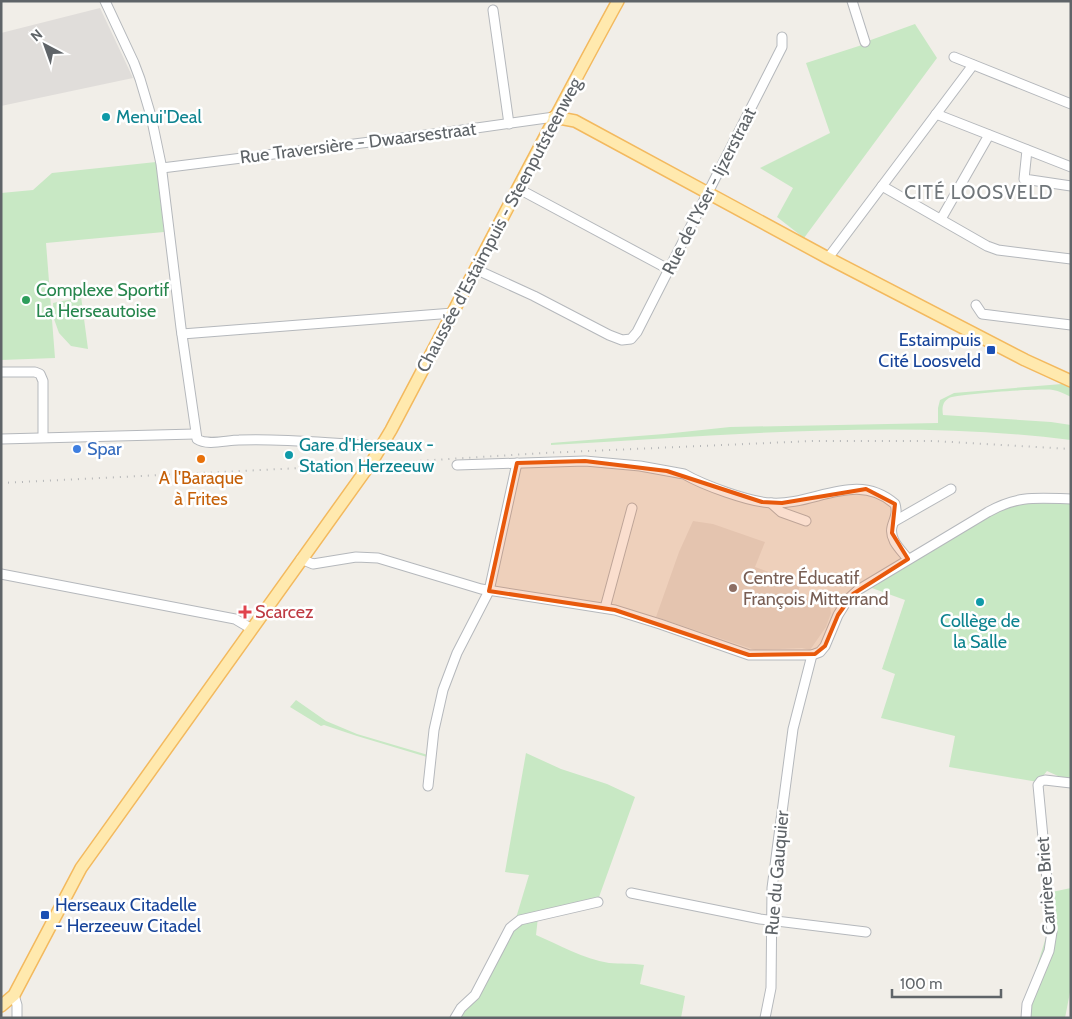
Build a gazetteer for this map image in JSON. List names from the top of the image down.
{
  "streets": {
    "main road": ["Chaussée d'Estaimpuis - Steenputsteenweg"],
    "street": [
      "Rue Traversière - Dwaarsestraat",
      "Rue de l'Yser - Ijzerstraat",
      "Rue du Gauquier",
      "Carrière Briet"
    ]
  },
  "crossings": [
    ["Rue Traversière - Dwaarsestraat", "Chaussée d'Estaimpuis - Steenputsteenweg"],
    ["Rue de l'Yser - Ijzerstraat", "Chaussée d'Estaimpuis - Steenputsteenweg"]
  ],
  "districts": ["CITÉ LOOSVELD"],
  "places": {
    "other": [
      "Menui'Deal",
      "Complexe Sportif La Herseautoise",
      "Spar",
      "Gare d'Herseaux - Station Herzeeuw",
      "A l'Baraque à Frites",
      "Centre Éducatif François Mitterrand",
      "Collège de la Salle"
    ],
    "transit": ["Estaimpuis Cité Loosveld", "Herseaux Citadelle - Herzeeuw Citadel"],
    "health": ["Scarcez"]
  },
  "scale_bar": "100 m",
  "north": "top left"
}
